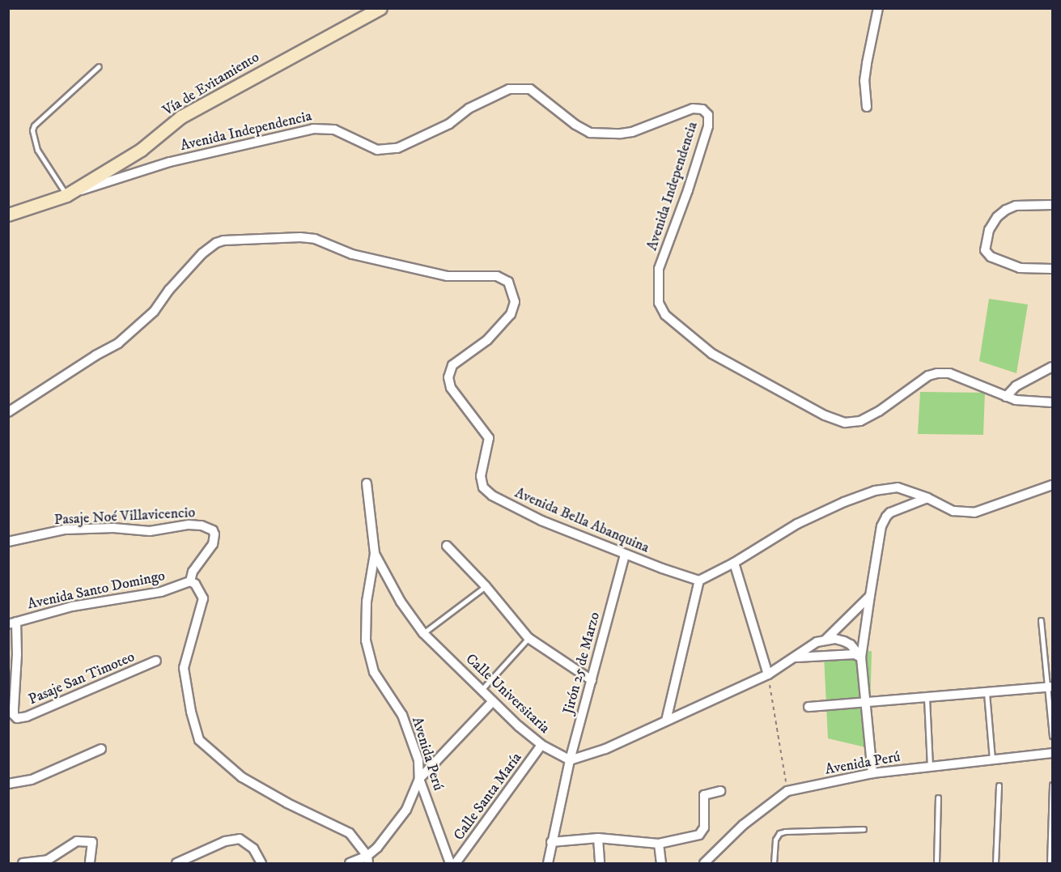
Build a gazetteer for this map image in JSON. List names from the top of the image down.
{
  "streets": {
    "main road": ["Vía de Evitamiento"],
    "street": [
      "Avenida Independencia",
      "Pasaje Noé Villavicencio",
      "Avenida Bella Abanquina",
      "Avenida Santo Domingo",
      "Jirón 25 de Marzo",
      "Pasaje San Timoteo",
      "Calle Universitaria",
      "Avenida Perú",
      "Calle Santa María"
    ]
  },
  "crossings": [
    ["Vía de Evitamiento", "Avenida Independencia"],
    ["Pasaje Noé Villavicencio", "Avenida Santo Domingo"],
    ["Avenida Bella Abanquina", "Jirón 25 de Marzo"],
    ["Avenida Santo Domingo", "Pasaje San Timoteo"],
    ["Jirón 25 de Marzo", "Calle Universitaria"],
    ["Calle Universitaria", "Avenida Perú"],
    ["Calle Universitaria", "Calle Santa María"]
  ]
}
